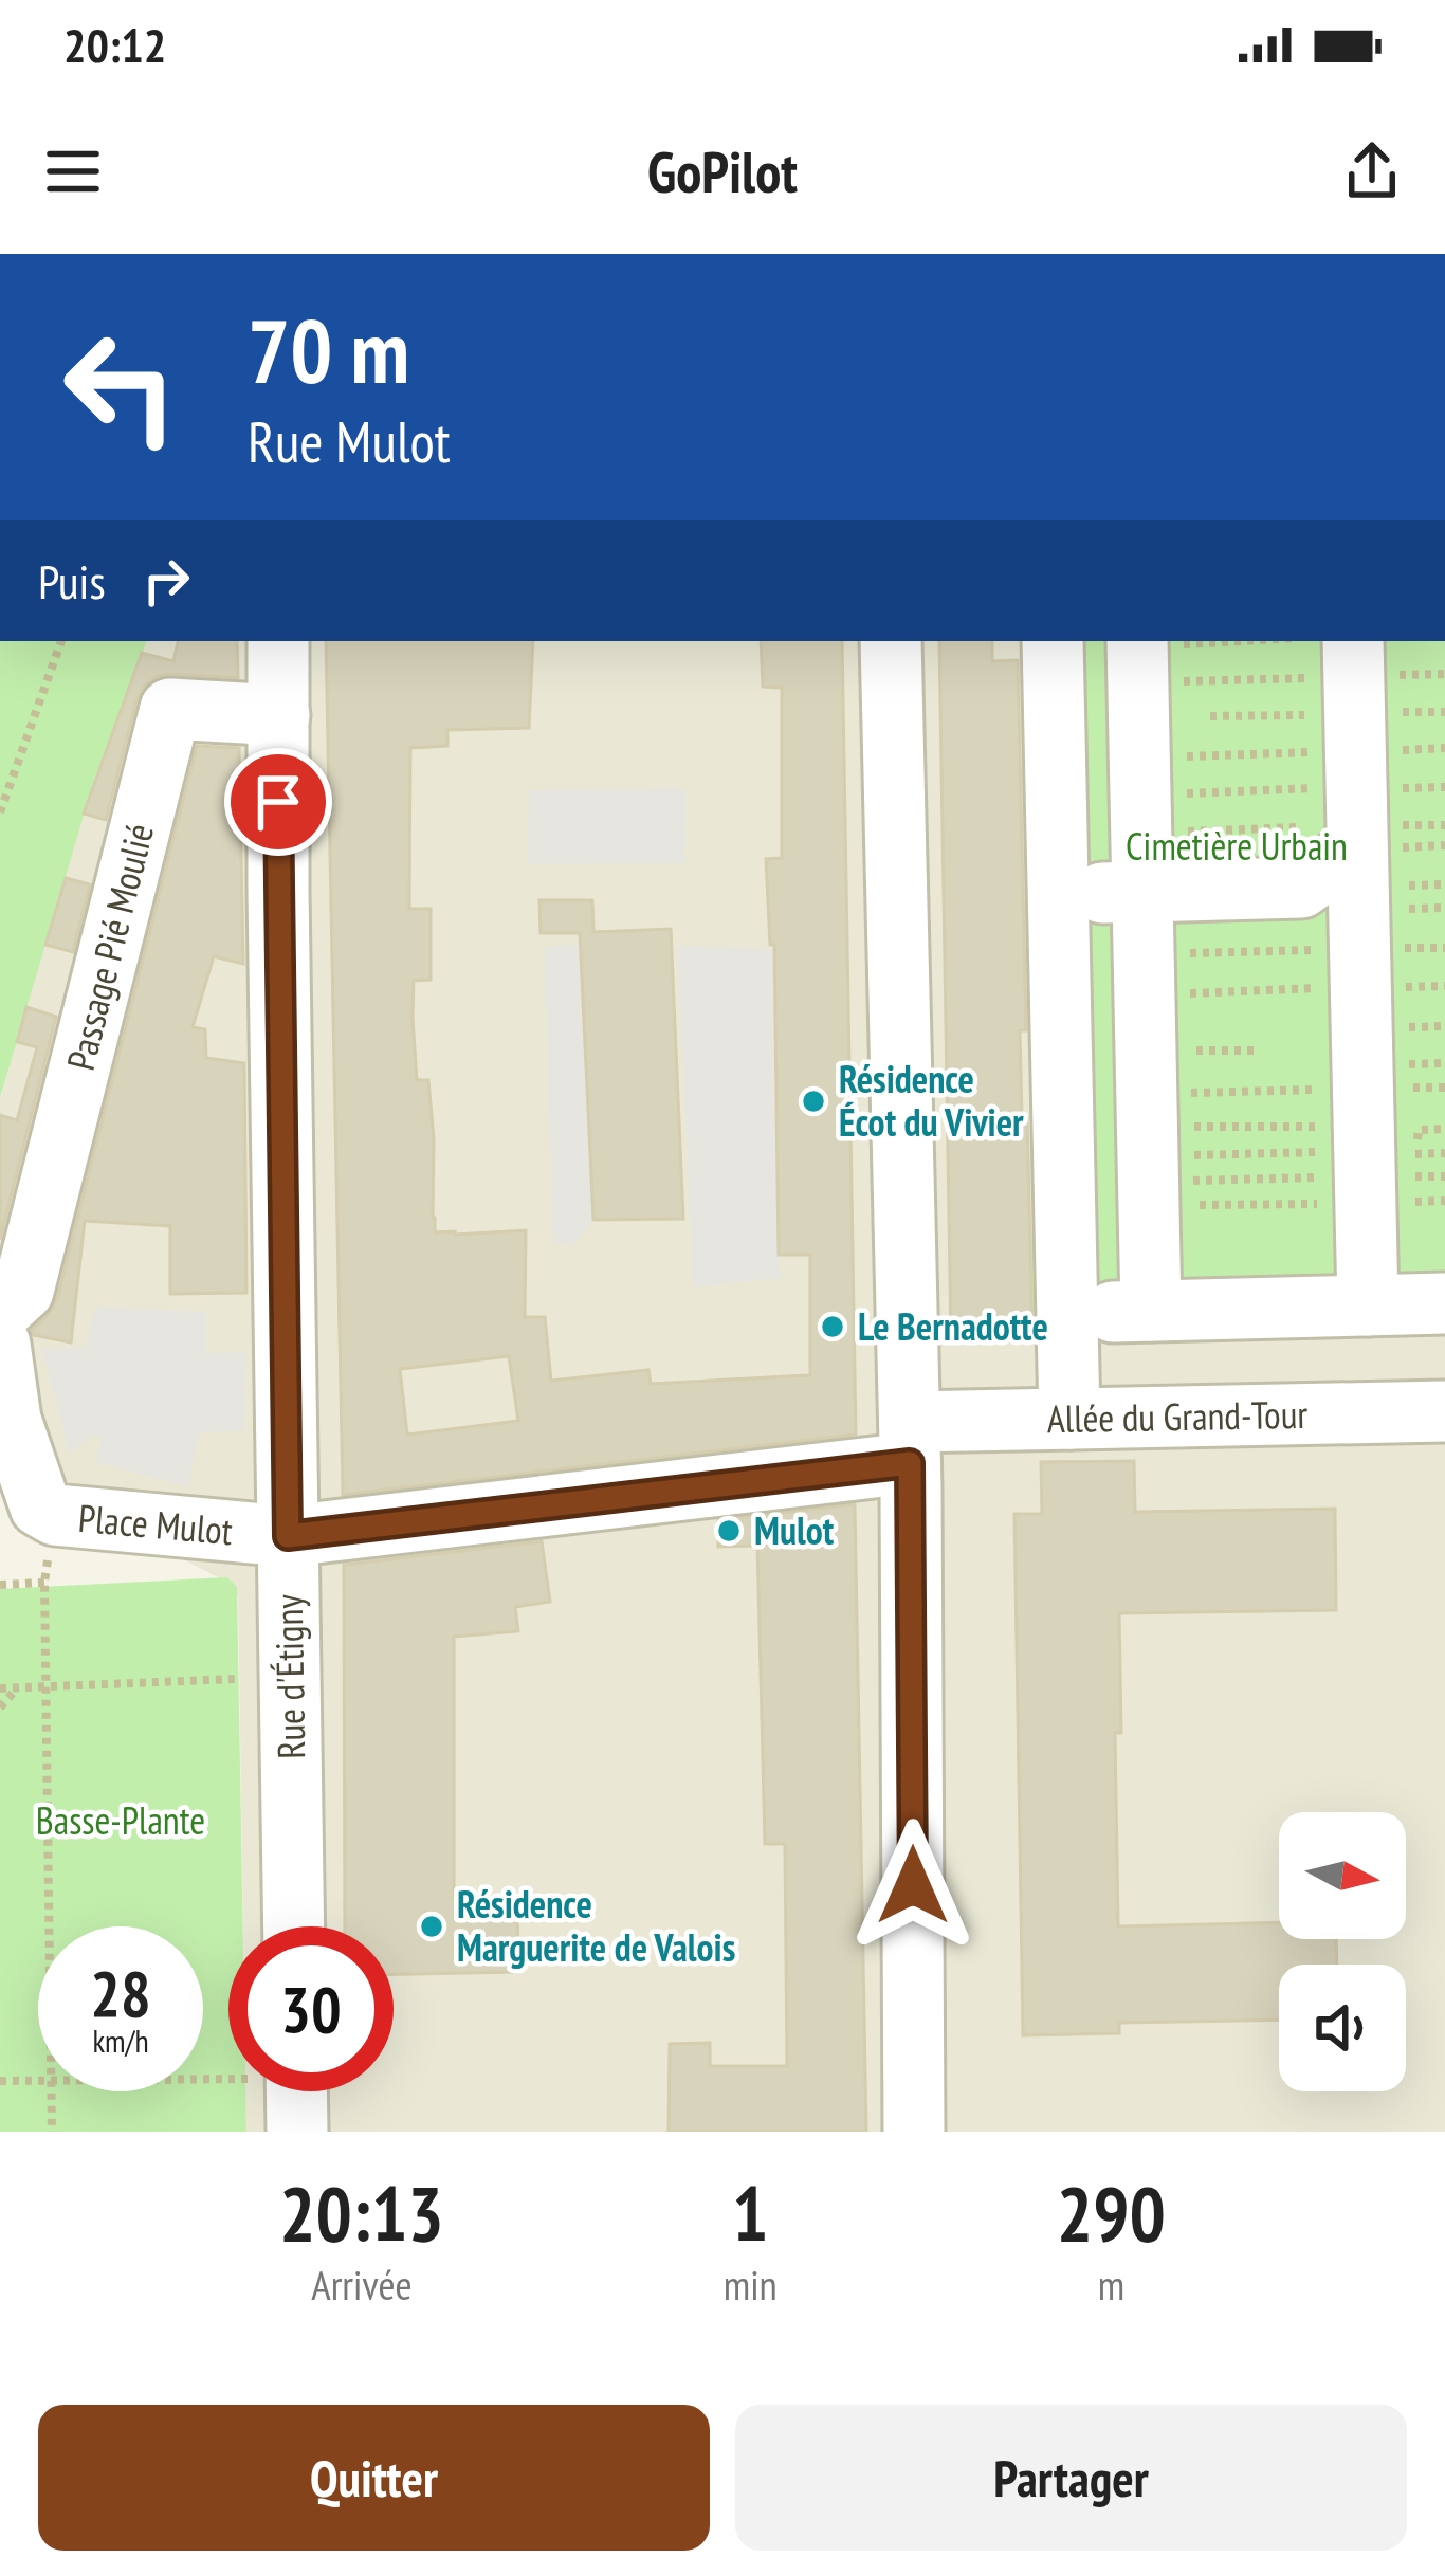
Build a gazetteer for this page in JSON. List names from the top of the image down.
{
  "streets": {
    "street": [
      "Passage Pié Moulié",
      "Allée du Grand-Tour",
      "Place Mulot",
      "Rue d'Étigny"
    ]
  },
  "crossings": [
    ["Passage Pié Moulié", "Rue d'Étigny"],
    ["Allée du Grand-Tour", "Place Mulot"],
    ["Allée du Grand-Tour", "Rue d'Étigny"],
    ["Place Mulot", "Rue d'Étigny"]
  ],
  "parks": ["Cimetière Urbain", "Basse-Plante"],
  "places": [
    "Résidence Écot du Vivier",
    "Le Bernadotte",
    "Mulot",
    "Résidence Marguerite de Valois"
  ],
  "north": "right",
  "page": {
    "status": "20:12",
    "header": "GoPilot",
    "turn": ["70 m", "Rue Mulot"],
    "then": "Puis",
    "speed": "28 km/h",
    "limit": "30",
    "eta": [
      "20:13",
      "Arrivée",
      "1",
      "min",
      "290",
      "m"
    ],
    "buttons": ["Quitter", "Partager"]
  }
}
